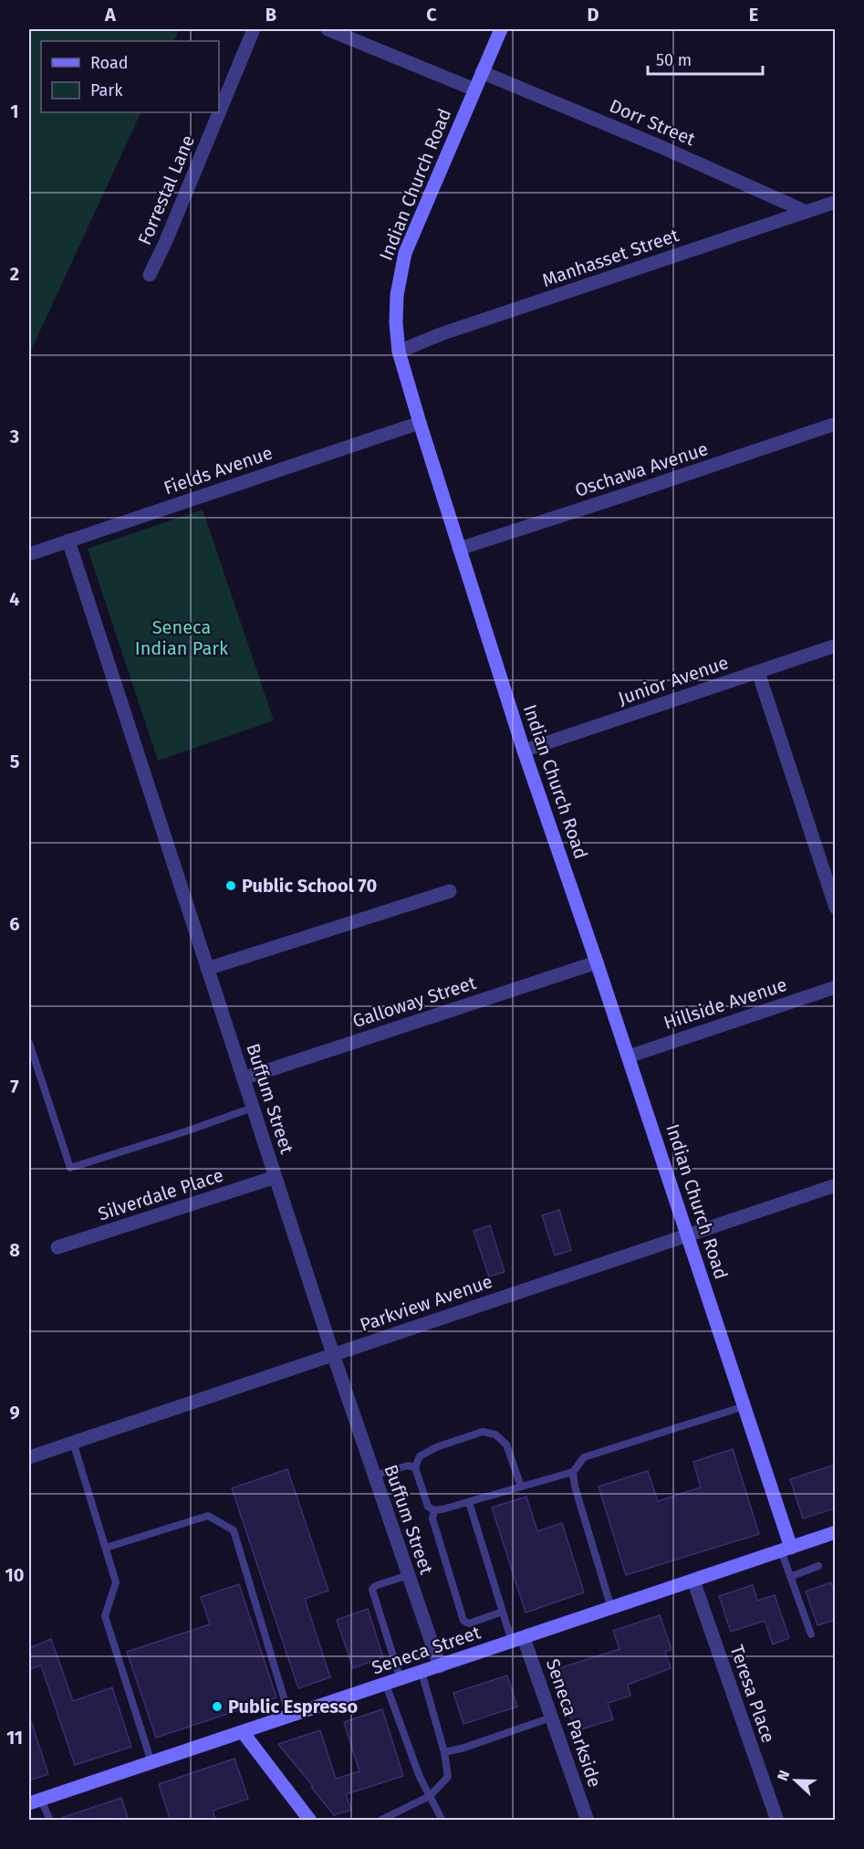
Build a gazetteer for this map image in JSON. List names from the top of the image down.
{
  "streets": {
    "street": [
      "Dorr Street",
      "Indian Church Road",
      "Forrestal Lane",
      "Manhasset Street",
      "Oschawa Avenue",
      "Fields Avenue",
      "Junior Avenue",
      "Galloway Street",
      "Hillside Avenue",
      "Buffum Street",
      "Silverdale Place",
      "Parkview Avenue",
      "Seneca Street",
      "Teresa Place",
      "Seneca Parkside"
    ]
  },
  "crossings": [
    ["Dorr Street", "Indian Church Road"],
    ["Dorr Street", "Manhasset Street"],
    ["Indian Church Road", "Manhasset Street"],
    ["Indian Church Road", "Oschawa Avenue"],
    ["Indian Church Road", "Fields Avenue"],
    ["Indian Church Road", "Junior Avenue"],
    ["Indian Church Road", "Galloway Street"],
    ["Indian Church Road", "Hillside Avenue"],
    ["Indian Church Road", "Parkview Avenue"],
    ["Indian Church Road", "Seneca Street"],
    ["Fields Avenue", "Buffum Street"],
    ["Galloway Street", "Buffum Street"],
    ["Buffum Street", "Silverdale Place"],
    ["Buffum Street", "Parkview Avenue"],
    ["Buffum Street", "Seneca Street"],
    ["Seneca Street", "Teresa Place"],
    ["Seneca Street", "Seneca Parkside"]
  ],
  "parks": ["Seneca Indian Park"],
  "places": ["Public School 70", "Public Espresso"],
  "legend": ["Road", "Park"],
  "scale_bar": "50 m",
  "north": "left",
  "grid": {
    "columns": [
      "A",
      "B",
      "C",
      "D",
      "E"
    ],
    "rows": [
      "1",
      "2",
      "3",
      "4",
      "5",
      "6",
      "7",
      "8",
      "9",
      "10",
      "11"
    ]
  }
}
